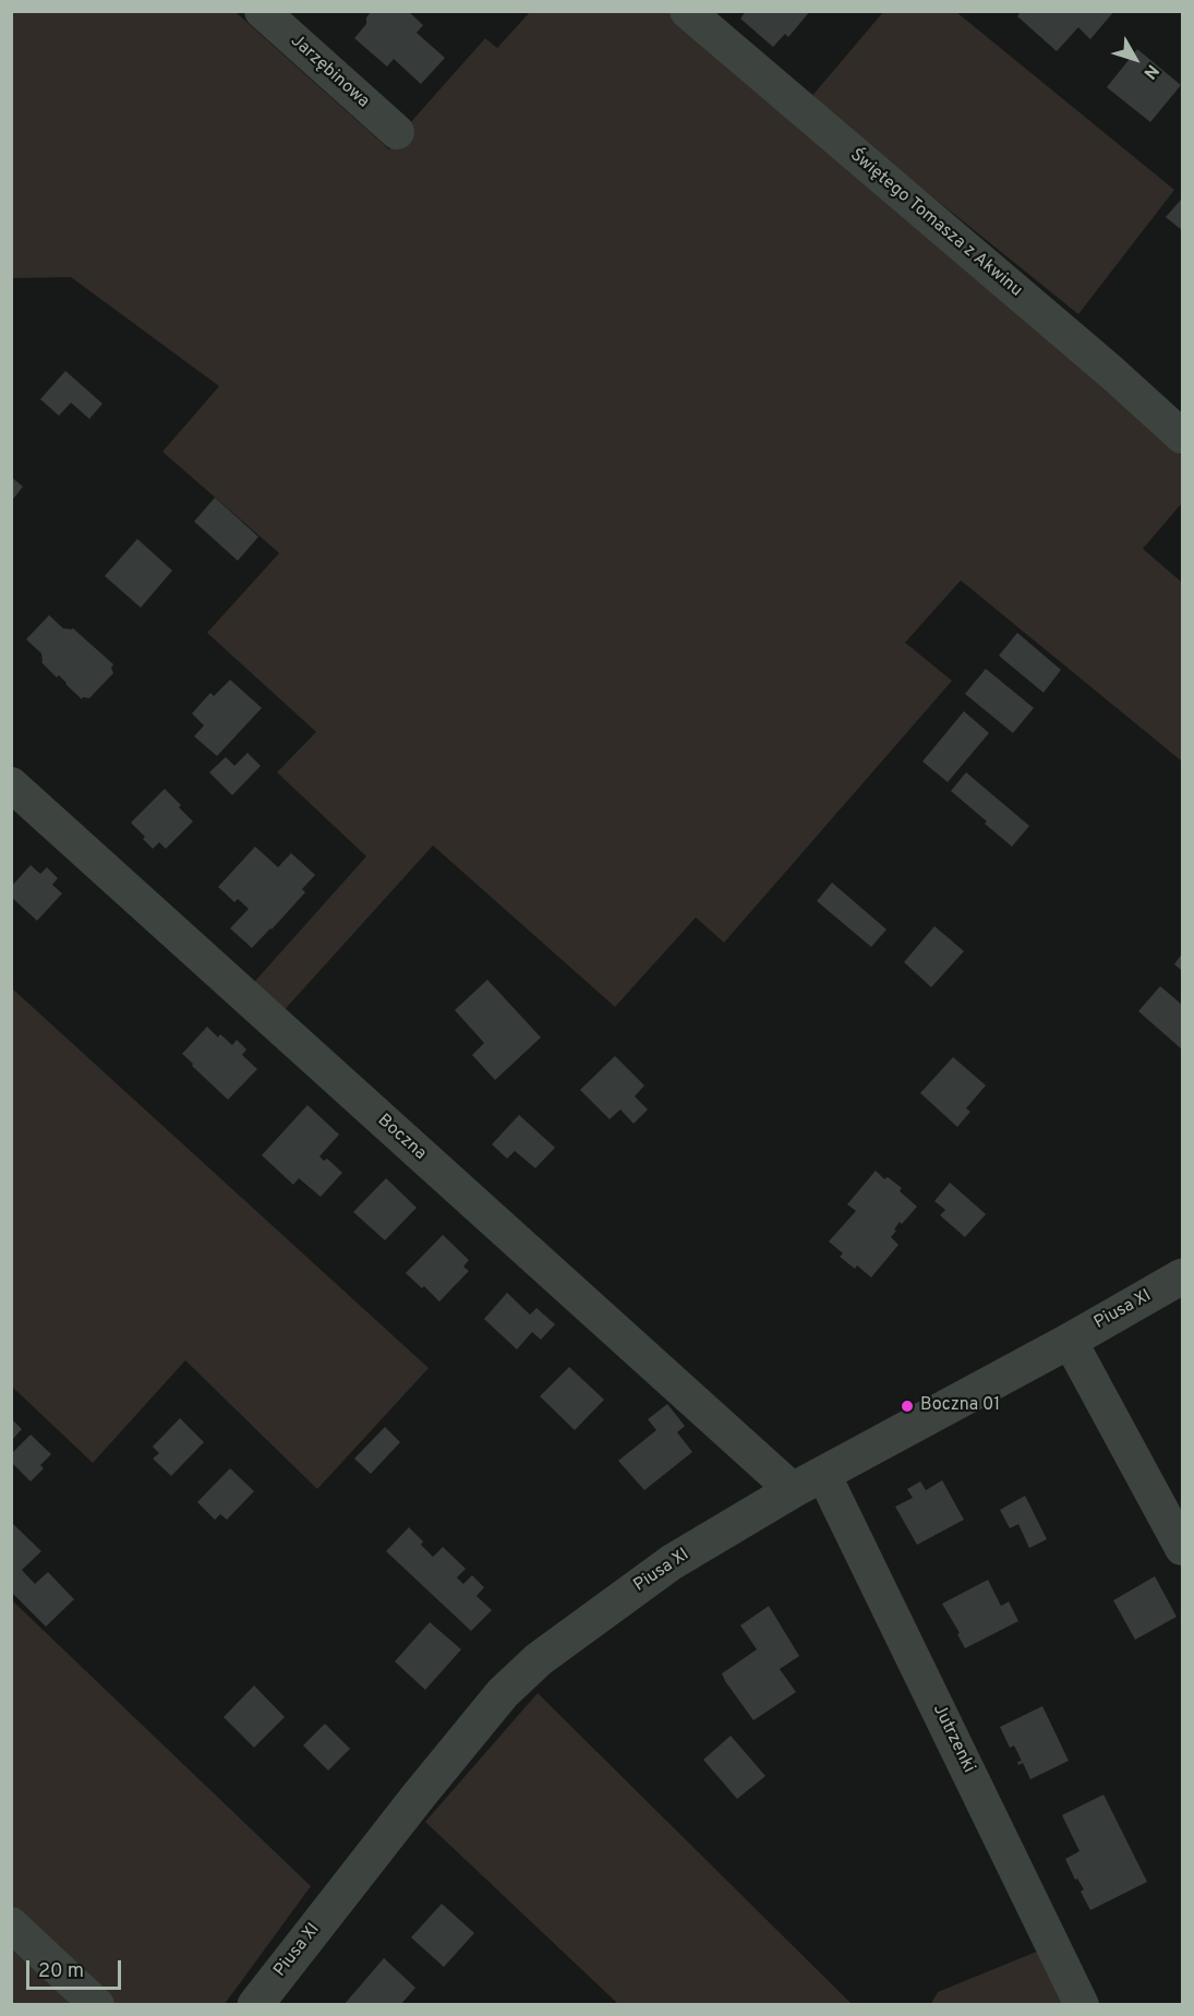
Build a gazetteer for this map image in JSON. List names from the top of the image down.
{
  "streets": {
    "street": [
      "Jarzębinowa",
      "Świętego Tomasza z Akwinu",
      "Boczna",
      "Piusa XI",
      "Jutrzenki"
    ]
  },
  "crossings": [
    ["Boczna", "Piusa XI"],
    ["Piusa XI", "Jutrzenki"]
  ],
  "places": ["Boczna 01"],
  "scale_bar": "20 m",
  "north": "bottom right"
}
